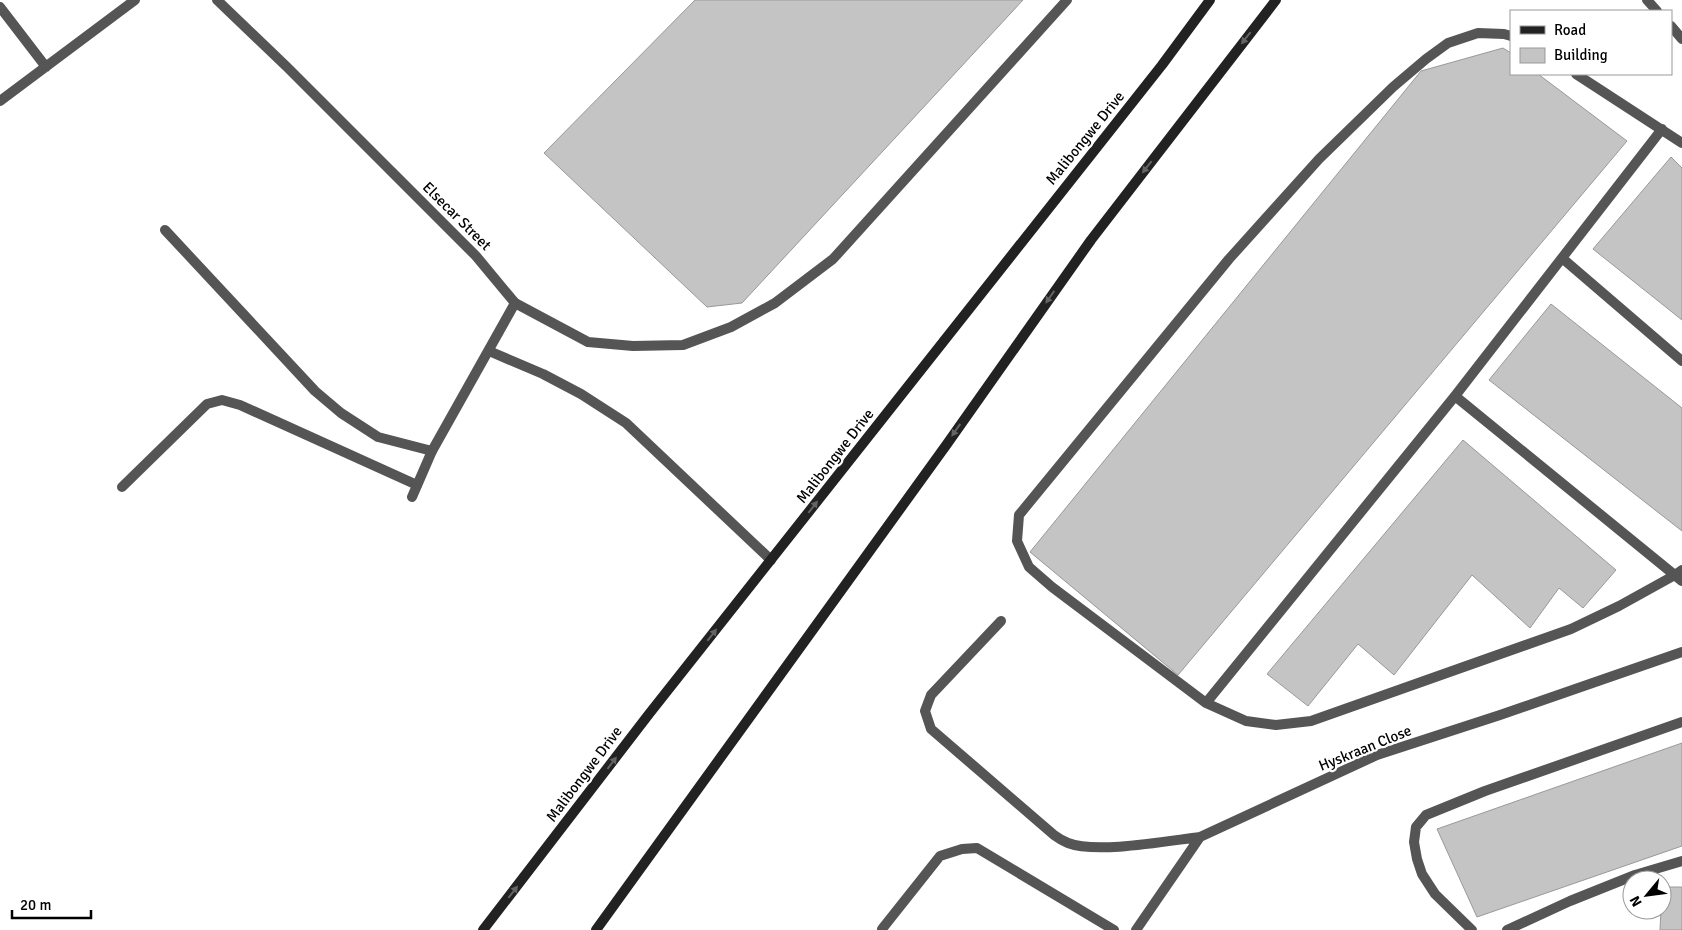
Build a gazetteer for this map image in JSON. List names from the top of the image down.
{
  "streets": {
    "main road": ["Malibongwe Drive"],
    "street": ["Elsecar Street", "Hyskraan Close"]
  },
  "legend": ["Road", "Building"],
  "scale_bar": "20 m",
  "north": "bottom left"
}
